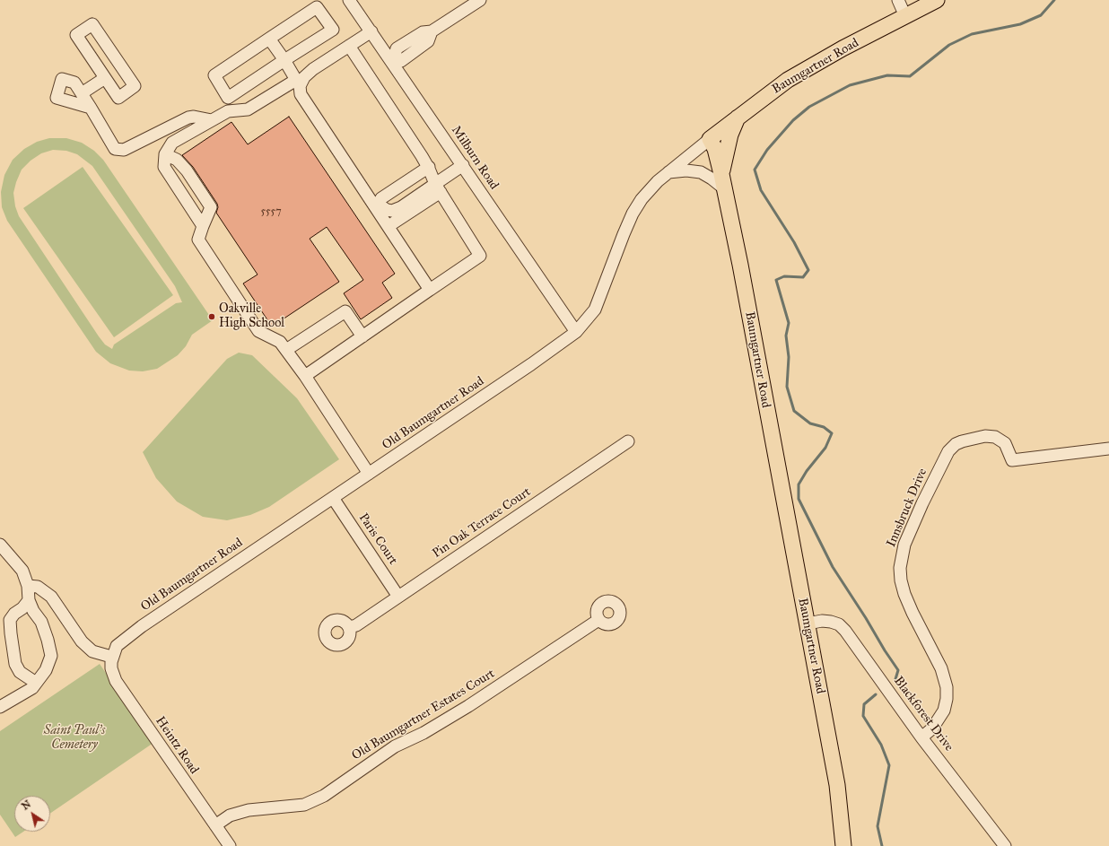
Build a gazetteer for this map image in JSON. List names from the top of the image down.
{
  "streets": {
    "main road": ["Baumgartner Road"],
    "street": [
      "Milburn Road",
      "Old Baumgartner Road",
      "Innsbruck Drive",
      "Pin Oak Terrace Court",
      "Paris Court",
      "Blackforest Drive",
      "Old Baumgartner Estates Court",
      "Heintz Road"
    ]
  },
  "crossings": [
    ["Baumgartner Road", "Old Baumgartner Road"],
    ["Baumgartner Road", "Blackforest Drive"],
    ["Milburn Road", "Old Baumgartner Road"],
    ["Old Baumgartner Road", "Paris Court"],
    ["Old Baumgartner Road", "Heintz Road"],
    ["Innsbruck Drive", "Blackforest Drive"],
    ["Pin Oak Terrace Court", "Paris Court"],
    ["Old Baumgartner Estates Court", "Heintz Road"]
  ],
  "parks": ["Saint Paul's Cemetery"],
  "places": ["Oakville High School"],
  "house_numbers": ["5557"],
  "north": "top left"
}
